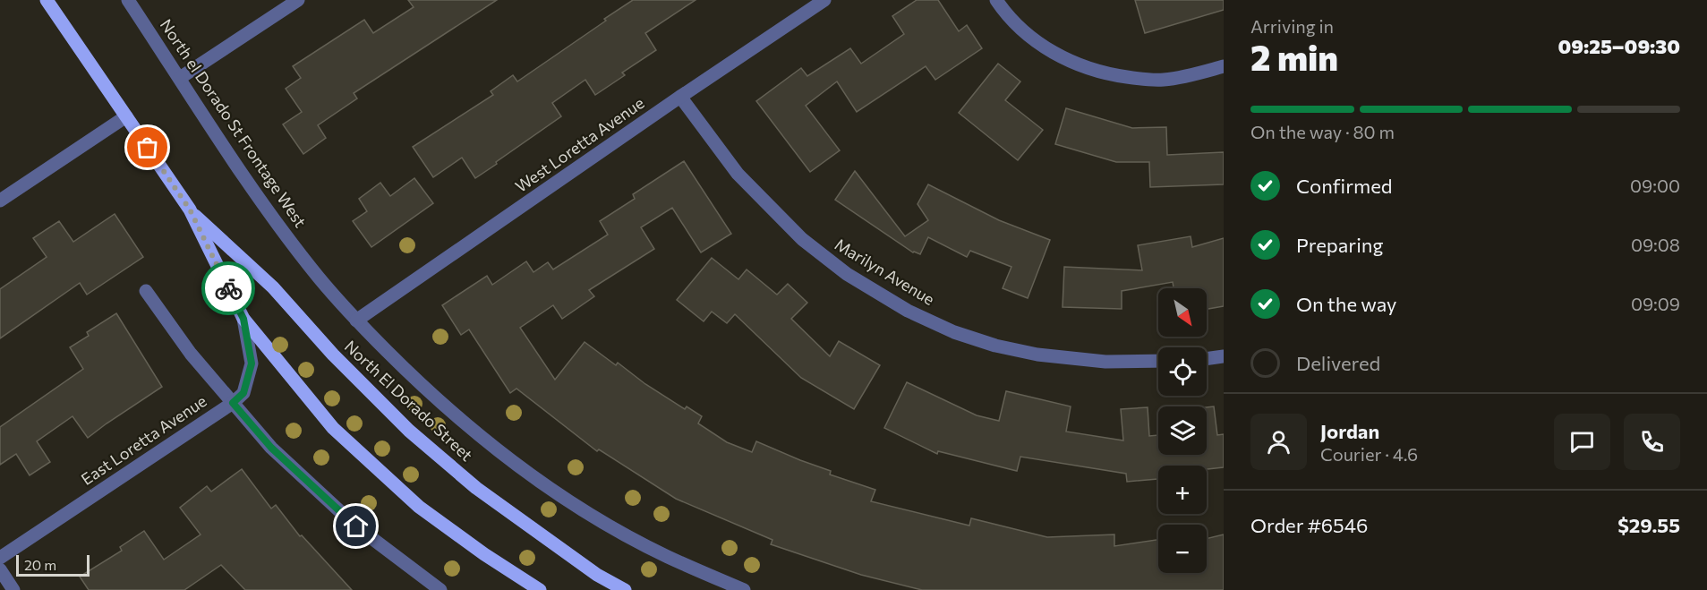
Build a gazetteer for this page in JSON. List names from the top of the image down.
{
  "streets": {
    "main road": ["North El Dorado Street"],
    "street": [
      "North el Dorado St Frontage West",
      "West Loretta Avenue",
      "Marilyn Avenue",
      "East Loretta Avenue"
    ]
  },
  "crossings": [
    ["North el Dorado St Frontage West", "West Loretta Avenue"],
    ["West Loretta Avenue", "Marilyn Avenue"],
    ["North El Dorado Street", "East Loretta Avenue"]
  ],
  "scale_bar": "20 m",
  "north": "bottom right",
  "page": {
    "heading": ["2 min", "Arriving in", "09:25–09:30"],
    "panel": [
      "Jordan",
      "Courier · 4.6",
      "Order #6546",
      "$29.55"
    ],
    "bar": "On the way · 80 m",
    "list": [
      ["Confirmed", "09:00"],
      ["Preparing", "09:08"],
      ["On the way", "09:09"],
      "Delivered"
    ],
    "map_buttons": ["+", "−"],
    "scale": "20 m"
  }
}
